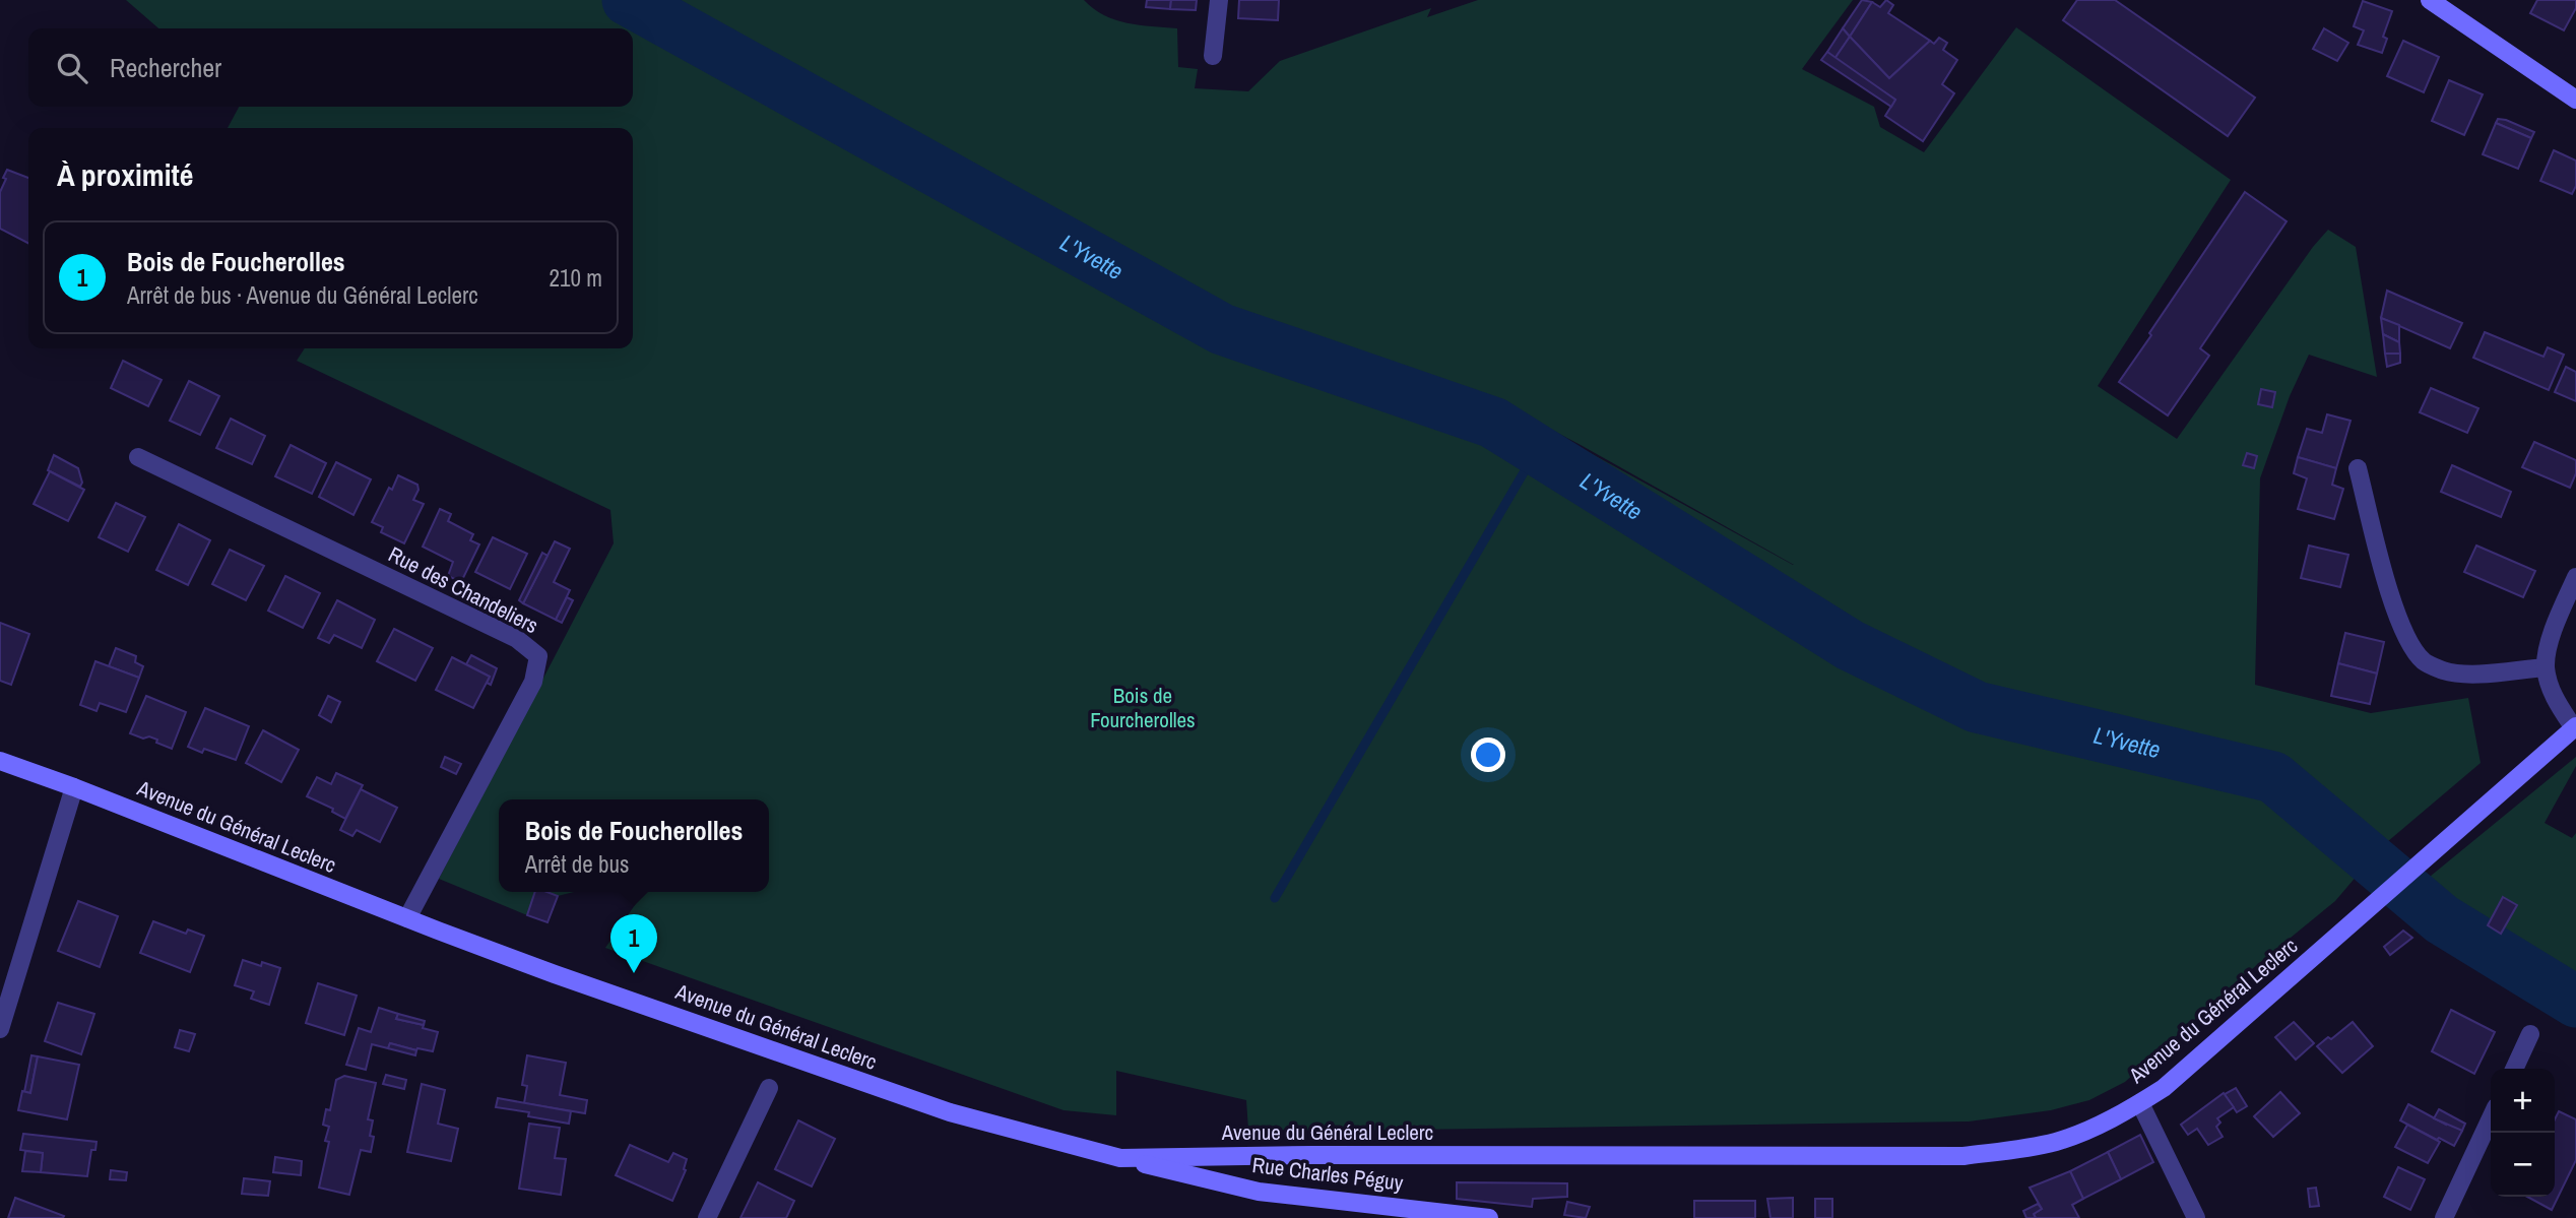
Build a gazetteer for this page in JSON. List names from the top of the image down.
{
  "streets": {
    "main road": ["Avenue du Général Leclerc", "Rue Charles Péguy"],
    "street": ["Rue des Chandeliers"]
  },
  "crossings": [
    ["Rue des Chandeliers", "Avenue du Général Leclerc"],
    ["Avenue du Général Leclerc", "Rue Charles Péguy"]
  ],
  "water": ["L'Yvette"],
  "parks": ["Bois de Fourcherolles"],
  "page": {
    "search": "Rechercher",
    "heading": "À proximité",
    "list": [
      {
        "mark": "1",
        "name": "Bois de Foucherolles",
        "note": "Arrêt de bus · Avenue du Général Leclerc",
        "value": "210 m"
      }
    ],
    "popup": ["Bois de Foucherolles", "Arrêt de bus"],
    "pins": "1",
    "map_buttons": ["+", "−"]
  }
}
